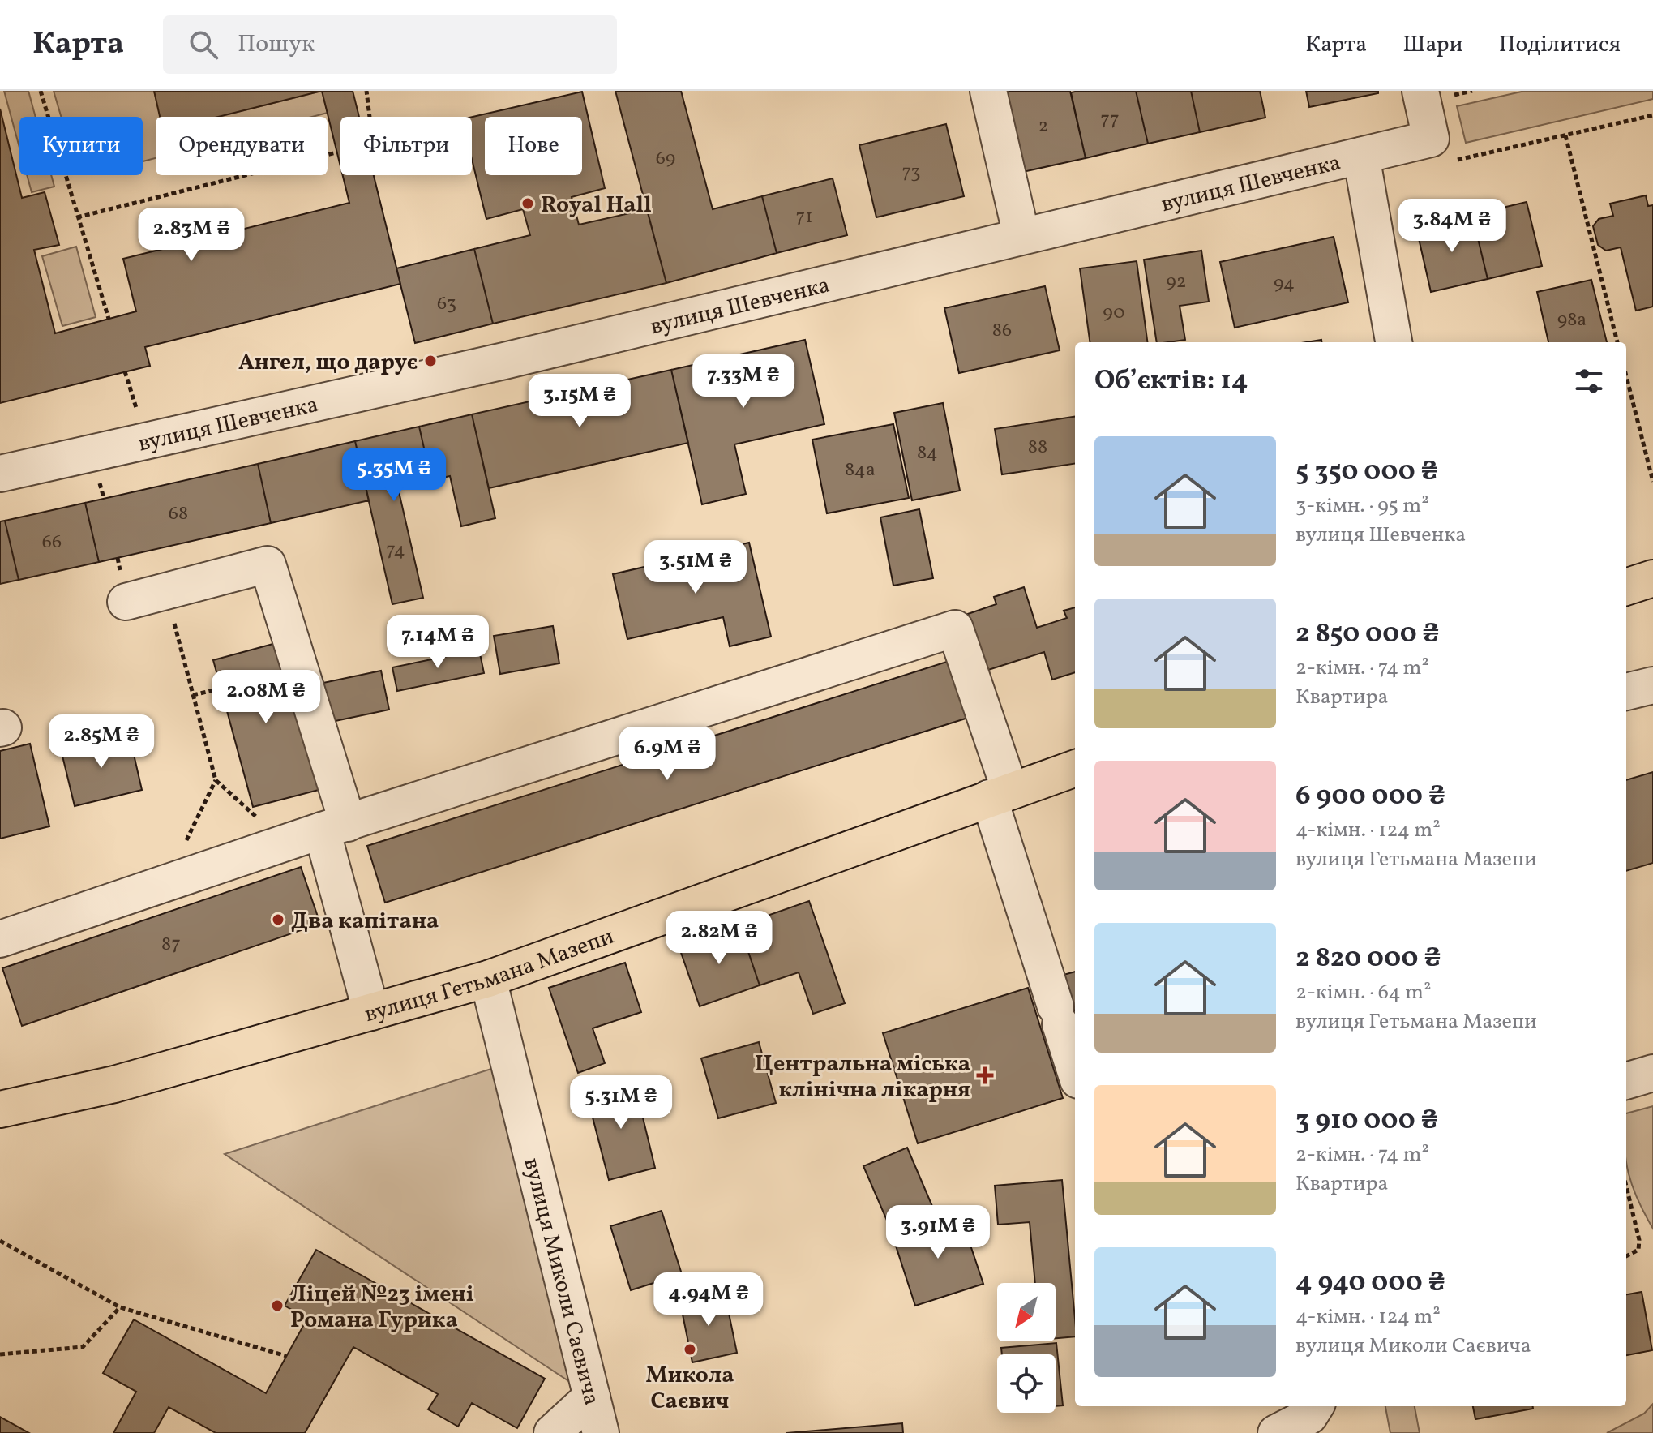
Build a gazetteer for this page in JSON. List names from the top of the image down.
{
  "streets": {
    "main road": ["вулиця Гетьмана Мазепи"],
    "street": ["вулиця Шевченка", "вулиця Миколи Саєвича"]
  },
  "crossings": [
    ["вулиця Гетьмана Мазепи", "вулиця Миколи Саєвича"]
  ],
  "places": {
    "other": [
      "Royal Hall",
      "Ангел, що дарує",
      "Два капітана",
      "Ліцей №23 імені Романа Гурика",
      "Микола Саєвич"
    ],
    "health": ["Центральна міська клінічна лікарня"]
  },
  "house_numbers": [
    "77",
    "2",
    "69",
    "73",
    "71",
    "92",
    "94",
    "63",
    "90",
    "98а",
    "86",
    "88",
    "84",
    "84а",
    "68",
    "66",
    "74",
    "87"
  ],
  "north": "bottom left",
  "page": {
    "header": "Карта",
    "search": "Пошук",
    "nav": ["Карта", "Шари", "Поділитися"],
    "chip": [
      "Купити",
      "Орендувати",
      "Фільтри",
      "Нове"
    ],
    "price": [
      "3.84M ₴",
      "2.83M ₴",
      "7.33M ₴",
      "3.15M ₴",
      "5.35M ₴",
      "3.51M ₴",
      "7.14M ₴",
      "2.08M ₴",
      "2.85M ₴",
      "6.9M ₴",
      "2.82M ₴",
      "5.31M ₴",
      "3.91M ₴",
      "4.94M ₴"
    ],
    "heading": "Об’єктів: 14",
    "list": [
      {
        "name": "5 350 000 ₴",
        "note": "3-кімн. · 95 m² · вулиця Шевченка"
      },
      {
        "name": "2 850 000 ₴",
        "note": "2-кімн. · 74 m² · Квартира"
      },
      {
        "name": "6 900 000 ₴",
        "note": "4-кімн. · 124 m² · вулиця Гетьмана Мазепи"
      },
      {
        "name": "2 820 000 ₴",
        "note": "2-кімн. · 64 m² · вулиця Гетьмана Мазепи"
      },
      {
        "name": "3 910 000 ₴",
        "note": "2-кімн. · 74 m² · Квартира"
      },
      {
        "name": "4 940 000 ₴",
        "note": "4-кімн. · 124 m² · вулиця Миколи Саєвича"
      }
    ]
  }
}
